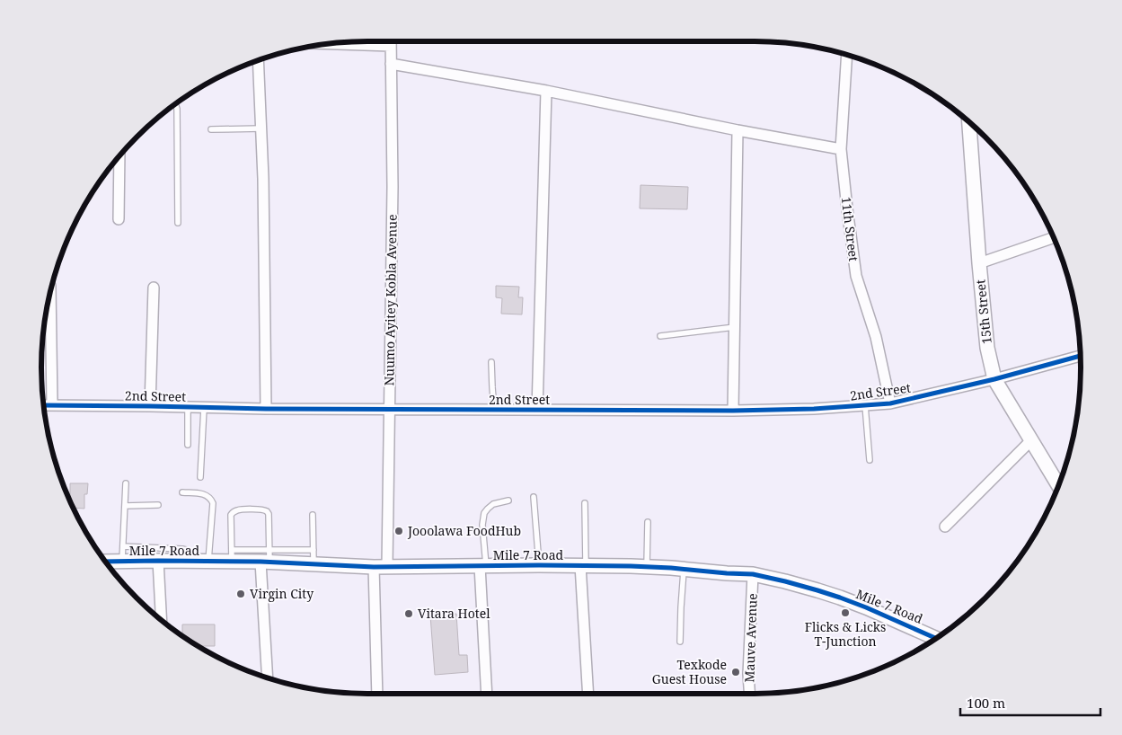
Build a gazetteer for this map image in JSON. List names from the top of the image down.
{
  "streets": {
    "street": [
      "11th Street",
      "Nuumo Ayitey Kobla Avenue",
      "15th Street",
      "2nd Street",
      "Mile 7 Road",
      "Mauve Avenue"
    ]
  },
  "crossings": [
    ["11th Street", "2nd Street"],
    ["Nuumo Ayitey Kobla Avenue", "2nd Street"],
    ["Nuumo Ayitey Kobla Avenue", "Mile 7 Road"],
    ["15th Street", "2nd Street"],
    ["Mile 7 Road", "Mauve Avenue"]
  ],
  "places": [
    "Jooolawa FoodHub",
    "Virgin City",
    "Flicks & Licks T-Junction",
    "Vitara Hotel",
    "Texkode Guest House"
  ],
  "scale_bar": "100 m"
}
